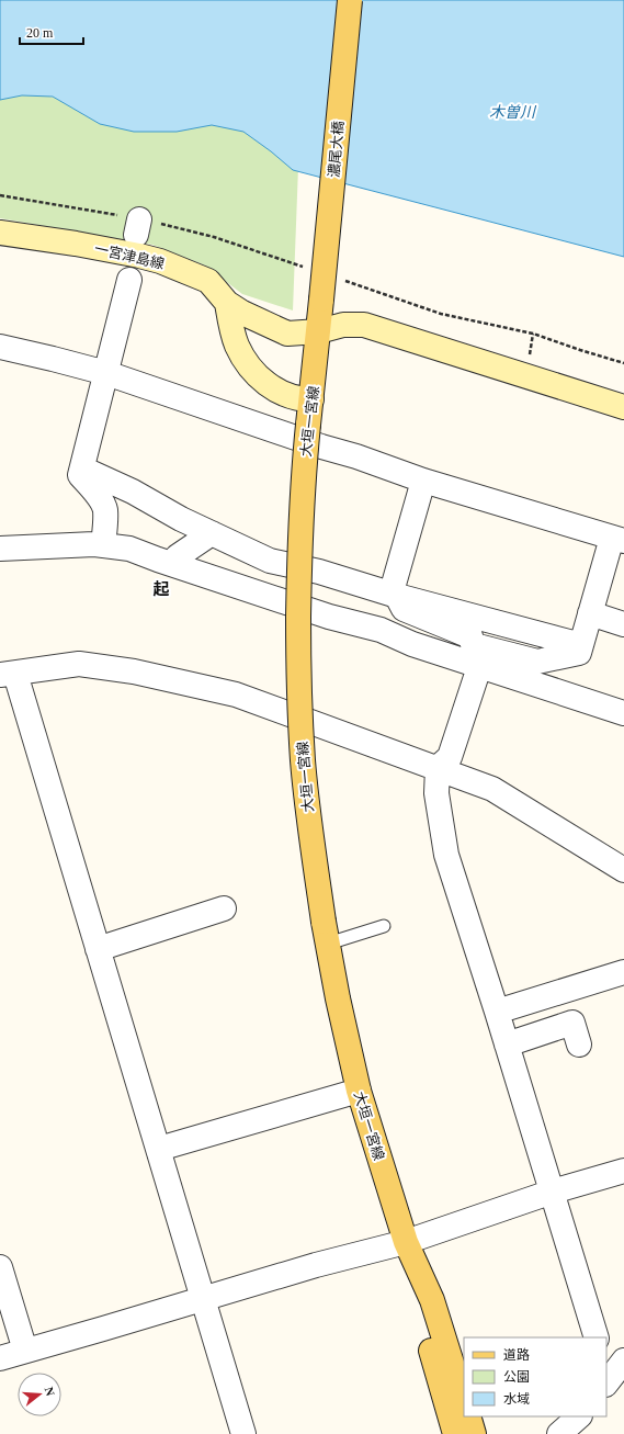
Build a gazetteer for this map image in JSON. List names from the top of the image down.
{
  "streets": {
    "main road": ["濃尾大橋", "一宮津島線", "大垣一宮線"]
  },
  "crossings": [
    ["濃尾大橋", "大垣一宮線"],
    ["一宮津島線", "大垣一宮線"]
  ],
  "districts": ["起"],
  "water": ["木曽川"],
  "legend": ["道路", "公園", "水域"],
  "scale_bar": "20 m",
  "north": "right"
}
